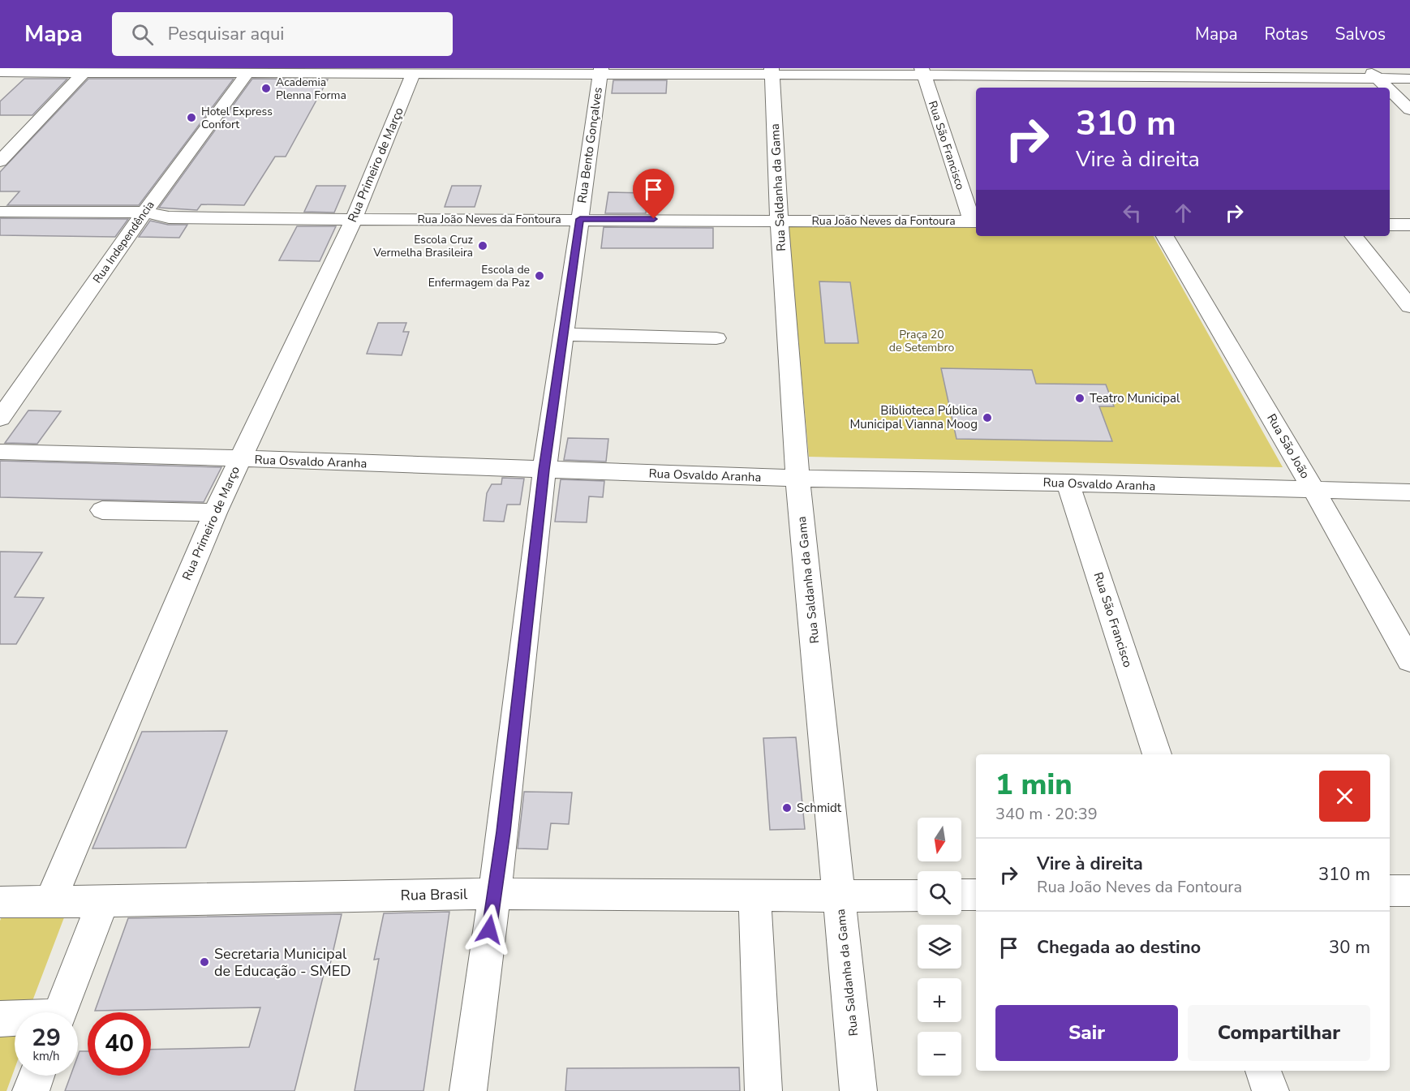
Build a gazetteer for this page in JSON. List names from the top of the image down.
{
  "streets": {
    "street": [
      "Rua Bento Gonçalves",
      "Rua São Francisco",
      "Rua Primeiro de Março",
      "Rua Saldanha da Gama",
      "Rua João Neves da Fontoura",
      "Rua Independência",
      "Rua São João",
      "Rua Osvaldo Aranha",
      "Rua Brasil"
    ]
  },
  "crossings": [
    ["Rua Bento Gonçalves", "Rua João Neves da Fontoura"],
    ["Rua Bento Gonçalves", "Rua Osvaldo Aranha"],
    ["Rua Bento Gonçalves", "Rua Brasil"],
    ["Rua São Francisco", "Rua João Neves da Fontoura"],
    ["Rua São Francisco", "Rua Osvaldo Aranha"],
    ["Rua Primeiro de Março", "Rua João Neves da Fontoura"],
    ["Rua Primeiro de Março", "Rua Osvaldo Aranha"],
    ["Rua Primeiro de Março", "Rua Brasil"],
    ["Rua Saldanha da Gama", "Rua João Neves da Fontoura"],
    ["Rua Saldanha da Gama", "Rua Osvaldo Aranha"],
    ["Rua Saldanha da Gama", "Rua Brasil"],
    ["Rua João Neves da Fontoura", "Rua Independência"],
    ["Rua São João", "Rua Osvaldo Aranha"]
  ],
  "parks": ["Praça 20 de Setembro"],
  "places": [
    "Academia Plenna Forma",
    "Hotel Express Confort",
    "Escola Cruz Vermelha Brasileira",
    "Escola de Enfermagem da Paz",
    "Teatro Municipal",
    "Biblioteca Pública Municipal Vianna Moog",
    "Schmidt",
    "Secretaria Municipal de Educação - SMED"
  ],
  "north": "bottom",
  "page": {
    "header": "Mapa",
    "search": "Pesquisar aqui",
    "nav": ["Mapa", "Rotas", "Salvos"],
    "turn": ["310 m", "Vire à direita"],
    "heading": ["1 min", "340 m · 20:39"],
    "map_buttons": ["+", "−"],
    "list": [
      {
        "name": "Vire à direita",
        "note": "Rua João Neves da Fontoura",
        "value": "310 m"
      },
      {
        "name": "Chegada ao destino",
        "value": "30 m"
      }
    ],
    "buttons": ["Sair", "Compartilhar"],
    "speed": "29 km/h",
    "limit": "40"
  }
}
